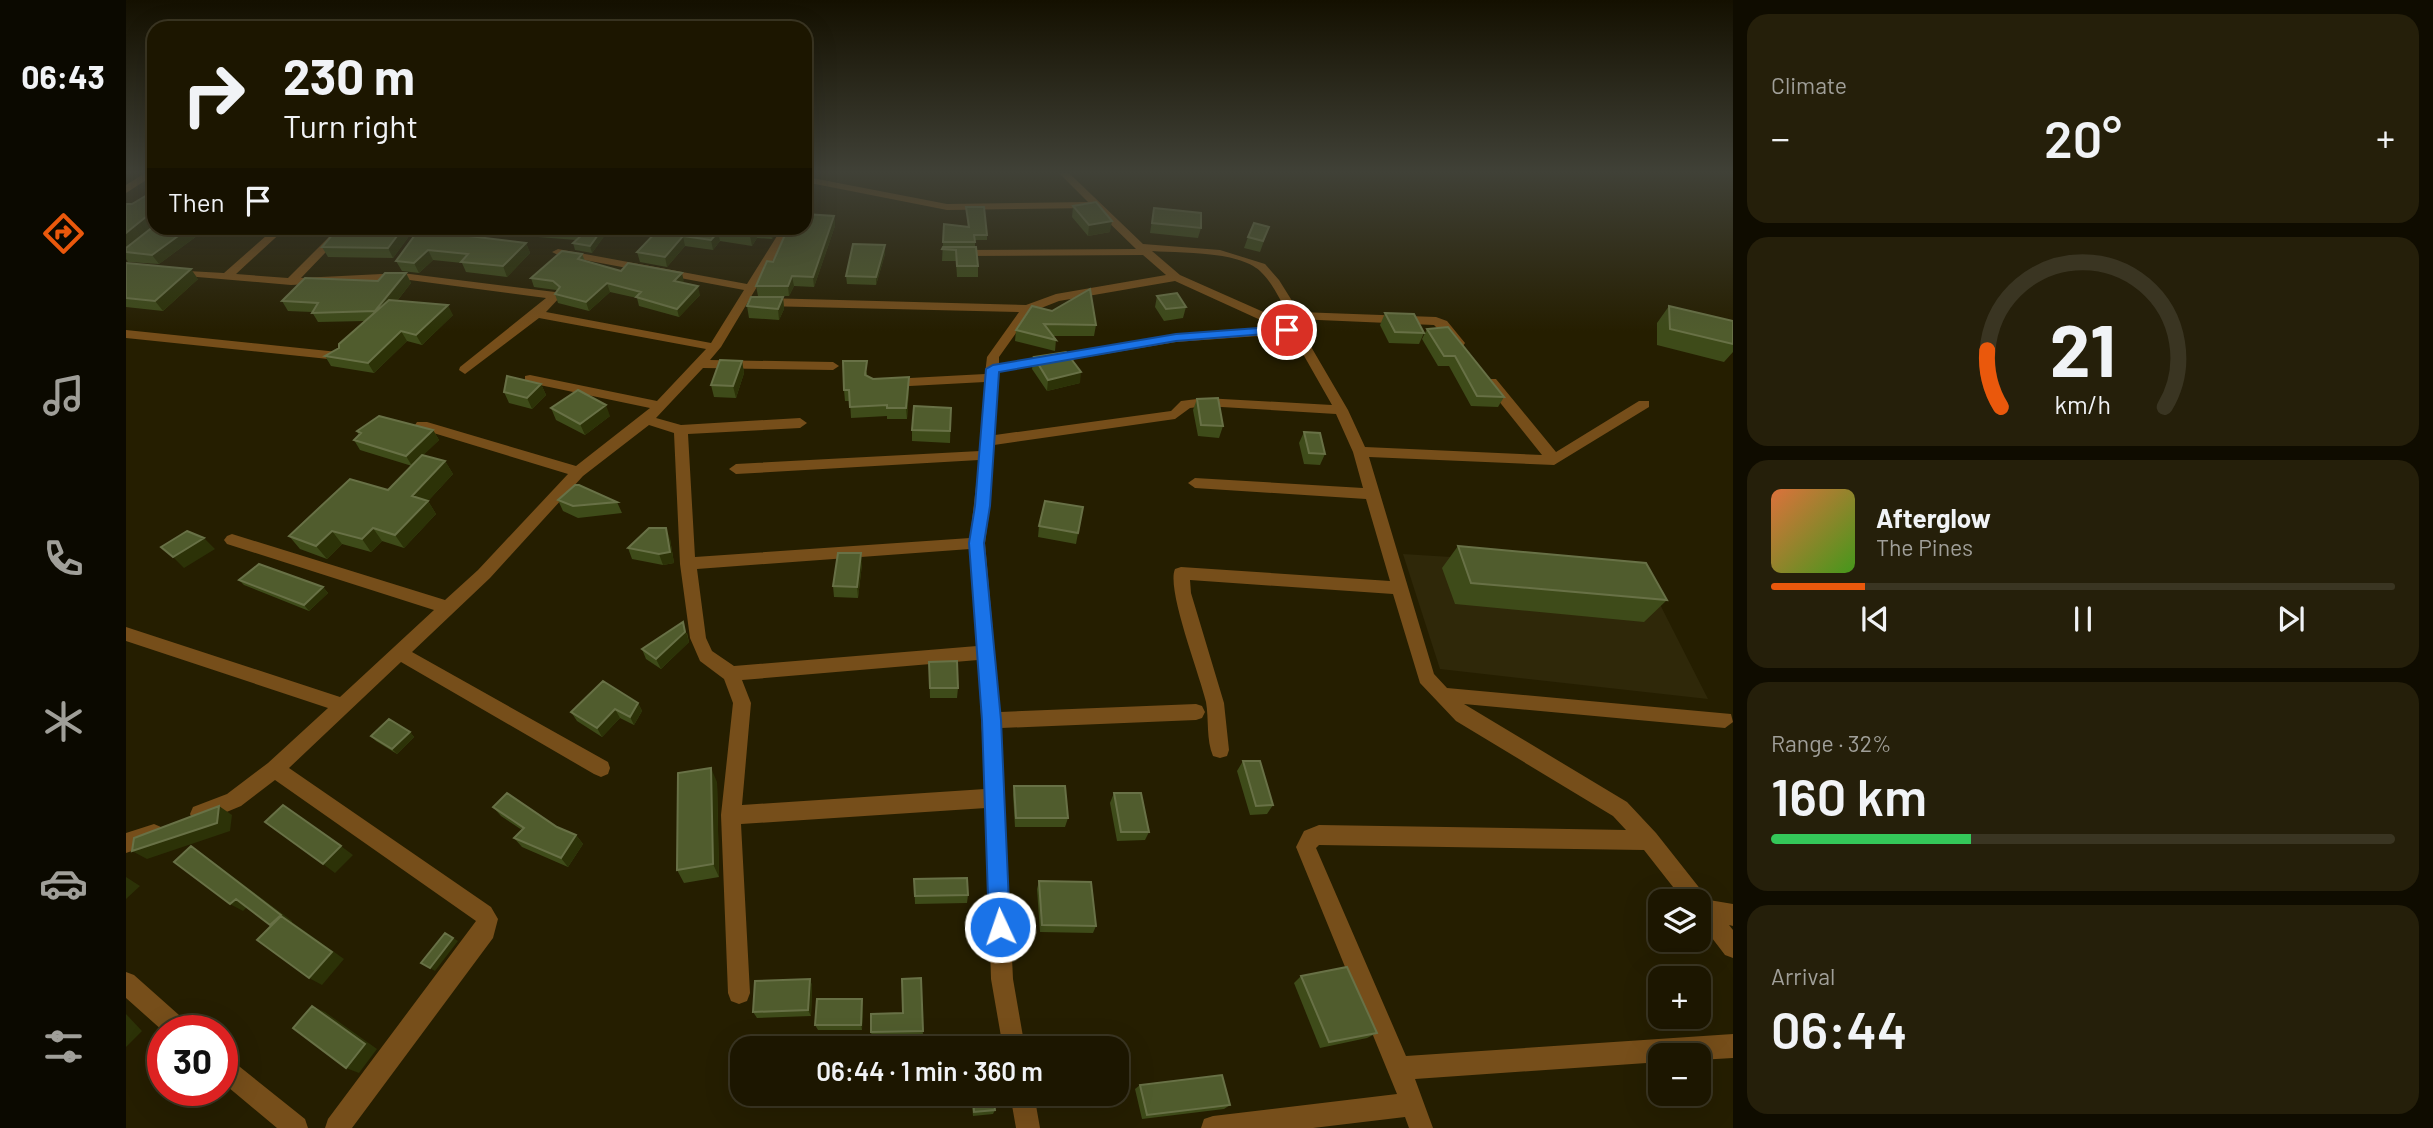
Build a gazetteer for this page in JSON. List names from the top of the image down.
{
  "page": {
    "tabs": "06:43",
    "tile": [
      "Climate",
      ["Range · 32%", "160 km"],
      ["Arrival", "06:44"]
    ],
    "turn": ["230 m", "Turn right"],
    "heat": ["−", "20°", "+"],
    "then": "Then",
    "song": ["Afterglow", "The Pines"],
    "map_buttons": ["+", "−"],
    "limit": "30",
    "trip": "06:44 · 1 min · 360 m",
    "gauge": ["21", "km/h"]
  }
}
